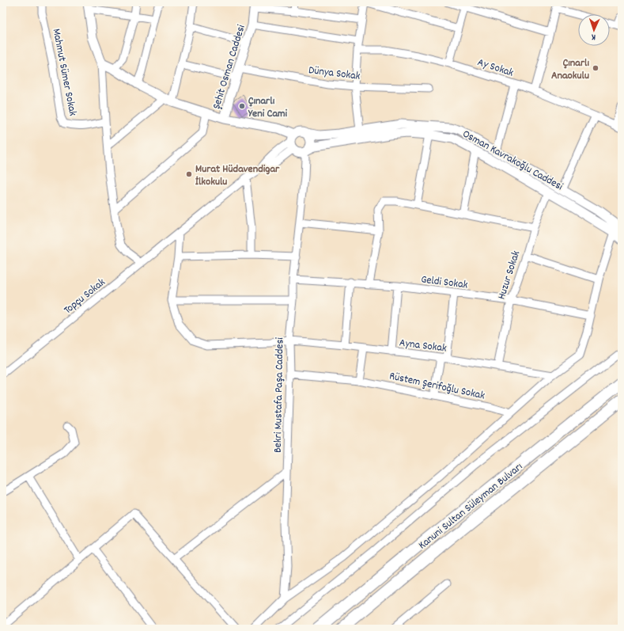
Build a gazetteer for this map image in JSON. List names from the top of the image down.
{
  "streets": {
    "highway": ["Kanuni Sultan Süleyman Bulvarı"],
    "street": [
      "Şehit Osman Caddesi",
      "Ay Sokak",
      "Mahmut Sümer Sokak",
      "Dünya Sokak",
      "Osman Kavrakoğlu Caddesi",
      "Huzur Sokak",
      "Geldi Sokak",
      "Topçu Sokak",
      "Ayna Sokak",
      "Rüstem Şerifoğlu Sokak",
      "Bekri Mustafa Paşa Caddesi"
    ]
  },
  "crossings": [
    ["Şehit Osman Caddesi", "Dünya Sokak"],
    ["Şehit Osman Caddesi", "Osman Kavrakoğlu Caddesi"],
    ["Osman Kavrakoğlu Caddesi", "Huzur Sokak"],
    ["Osman Kavrakoğlu Caddesi", "Topçu Sokak"],
    ["Osman Kavrakoğlu Caddesi", "Bekri Mustafa Paşa Caddesi"],
    ["Huzur Sokak", "Geldi Sokak"],
    ["Huzur Sokak", "Ayna Sokak"],
    ["Geldi Sokak", "Bekri Mustafa Paşa Caddesi"],
    ["Topçu Sokak", "Bekri Mustafa Paşa Caddesi"],
    ["Ayna Sokak", "Bekri Mustafa Paşa Caddesi"],
    ["Rüstem Şerifoğlu Sokak", "Bekri Mustafa Paşa Caddesi"]
  ],
  "places": ["Çınarlı Anaokulu", "Çınarlı Yeni Cami", "Murat Hüdavendigar İlkokulu"],
  "north": "bottom"
}
